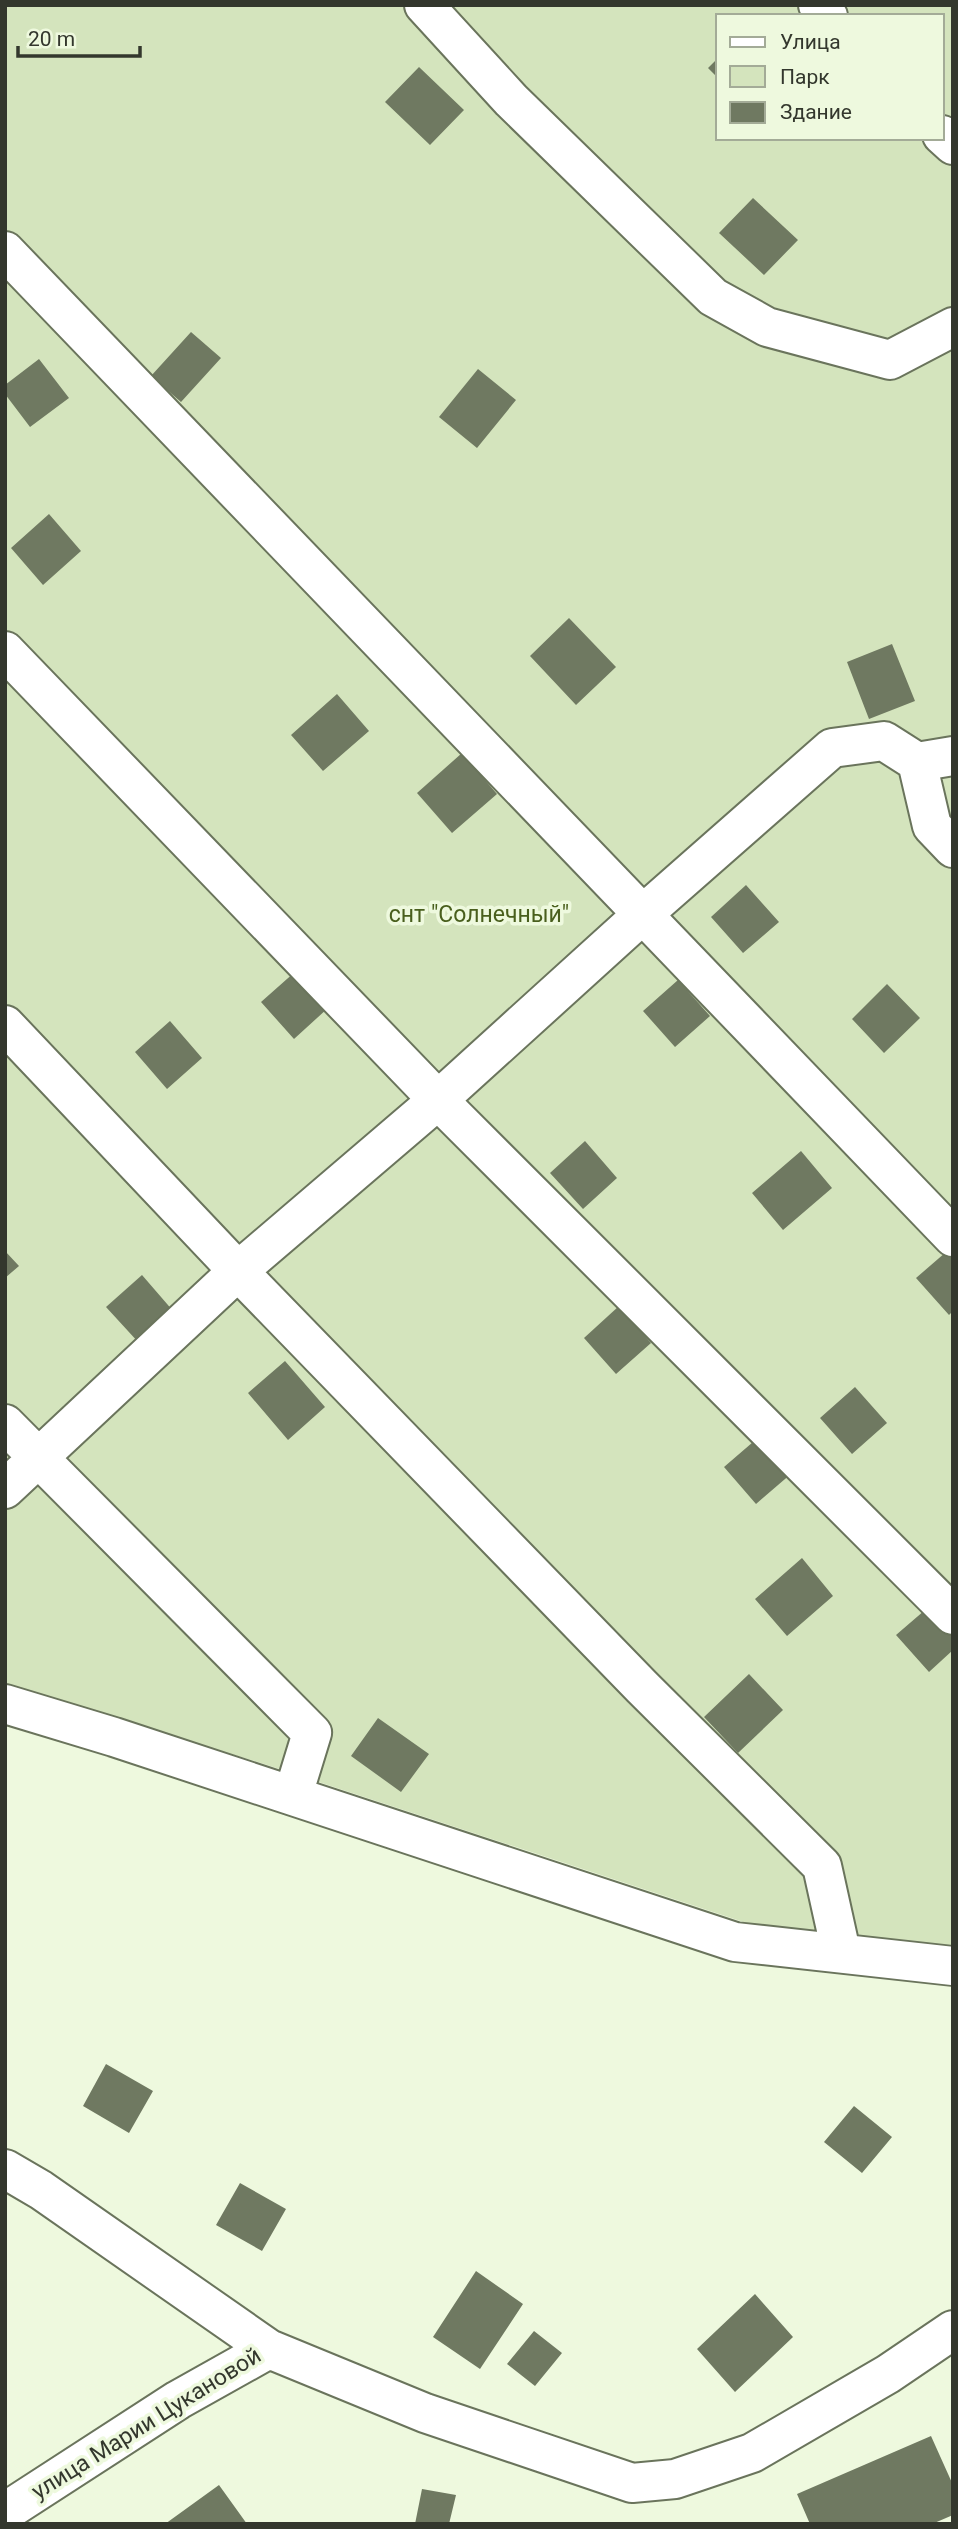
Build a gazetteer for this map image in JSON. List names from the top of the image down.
{
  "streets": {
    "street": ["улица Марии Цукановой"]
  },
  "parks": ["снт \"Солнечный\""],
  "legend": ["Улица", "Парк", "Здание"],
  "scale_bar": "20 m"
}
